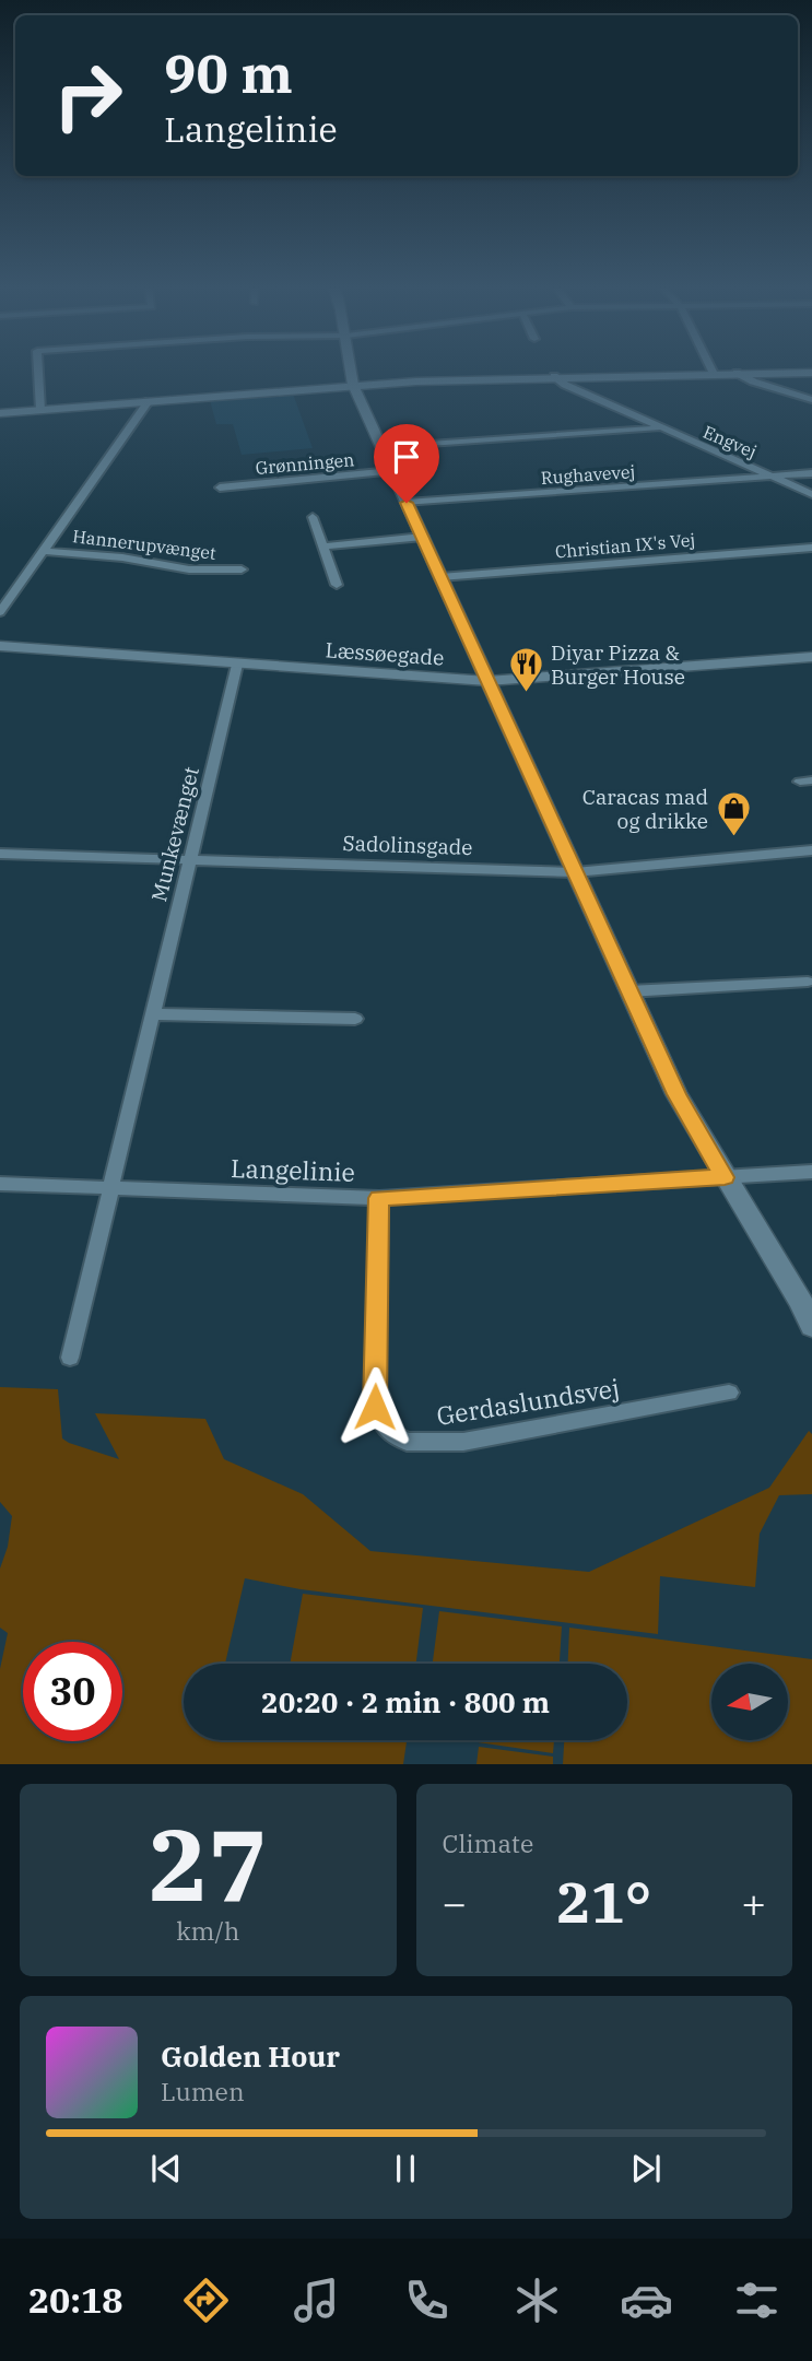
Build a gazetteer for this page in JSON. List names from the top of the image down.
{
  "streets": {
    "street": [
      "Engvej",
      "Grønningen",
      "Rughavevej",
      "Hannerupvænget",
      "Christian IX's Vej",
      "Læssøegade",
      "Munkevænget",
      "Sadolinsgade",
      "Langelinie",
      "Gerdaslundsvej"
    ]
  },
  "crossings": [
    ["Engvej", "Rughavevej"],
    ["Læssøegade", "Munkevænget"],
    ["Munkevænget", "Sadolinsgade"],
    ["Munkevænget", "Langelinie"],
    ["Langelinie", "Gerdaslundsvej"]
  ],
  "places": {
    "restaurant": ["Diyar Pizza & Burger House"],
    "shop": ["Caracas mad og drikke"]
  },
  "north": "left",
  "page": {
    "turn": ["90 m", "Langelinie"],
    "limit": "30",
    "trip": "20:20 · 2 min · 800 m",
    "tile": [
      ["27", "km/h"],
      "Climate"
    ],
    "heat": ["−", "21°", "+"],
    "song": ["Golden Hour", "Lumen"],
    "tabs": "20:18"
  }
}
